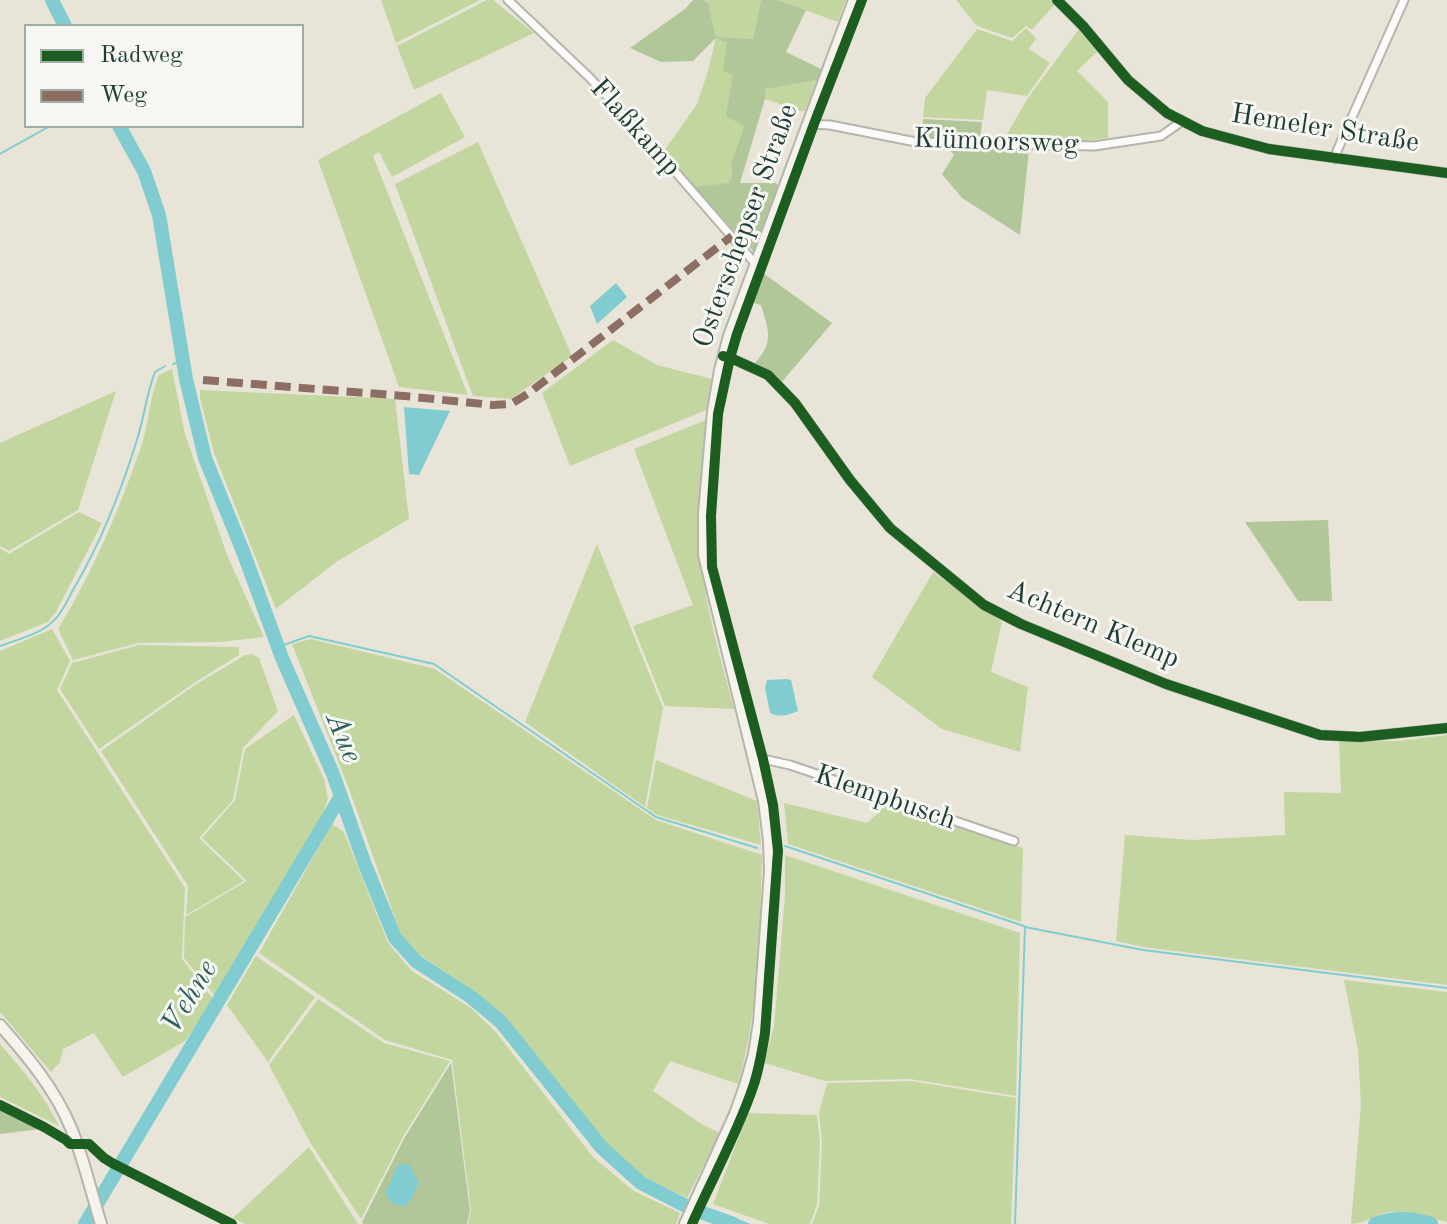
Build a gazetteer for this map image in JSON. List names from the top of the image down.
{
  "streets": {
    "main road": ["Osterschepser Straße"],
    "street": [
      "Flaßkamp",
      "Hemeler Straße",
      "Klümoorsweg",
      "Achtern Klemp",
      "Klempbusch"
    ]
  },
  "crossings": [
    ["Flaßkamp", "Osterschepser Straße"],
    ["Hemeler Straße", "Klümoorsweg"],
    ["Klümoorsweg", "Osterschepser Straße"],
    ["Osterschepser Straße", "Achtern Klemp"],
    ["Osterschepser Straße", "Klempbusch"]
  ],
  "water": ["Aue", "Vehne"],
  "legend": ["Radweg", "Weg"]
}
